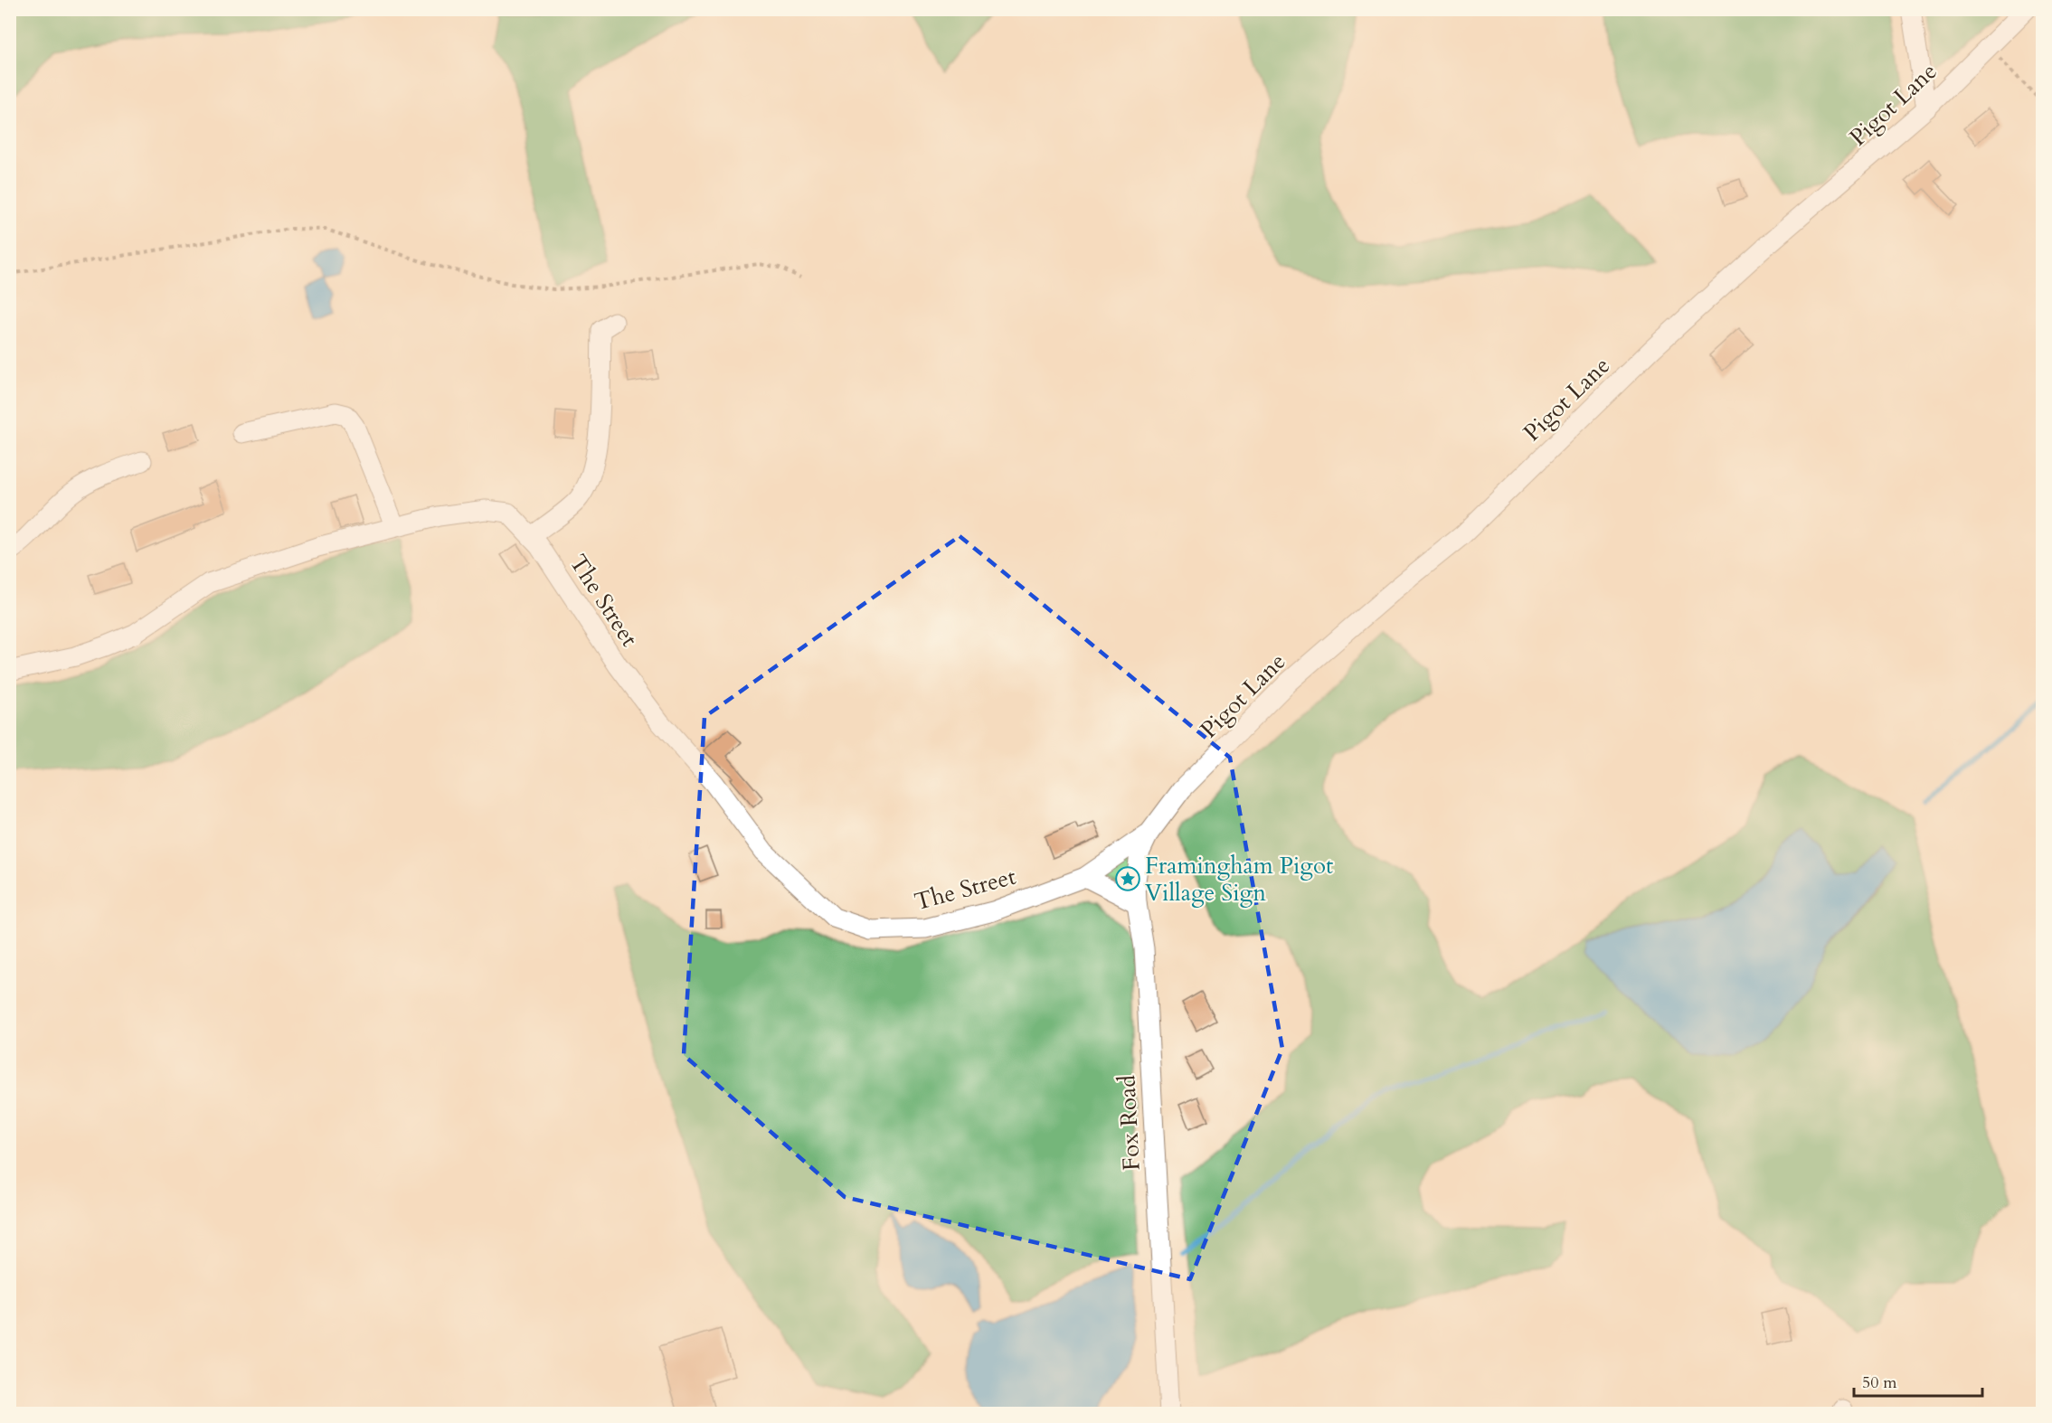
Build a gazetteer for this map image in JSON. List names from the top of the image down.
{
  "streets": {
    "street": ["Pigot Lane", "The Street", "Fox Road"]
  },
  "crossings": [
    ["Pigot Lane", "The Street"],
    ["Pigot Lane", "Fox Road"],
    ["The Street", "Fox Road"]
  ],
  "places": {
    "place": ["Framingham Pigot Village Sign"]
  },
  "scale_bar": "50 m"
}
